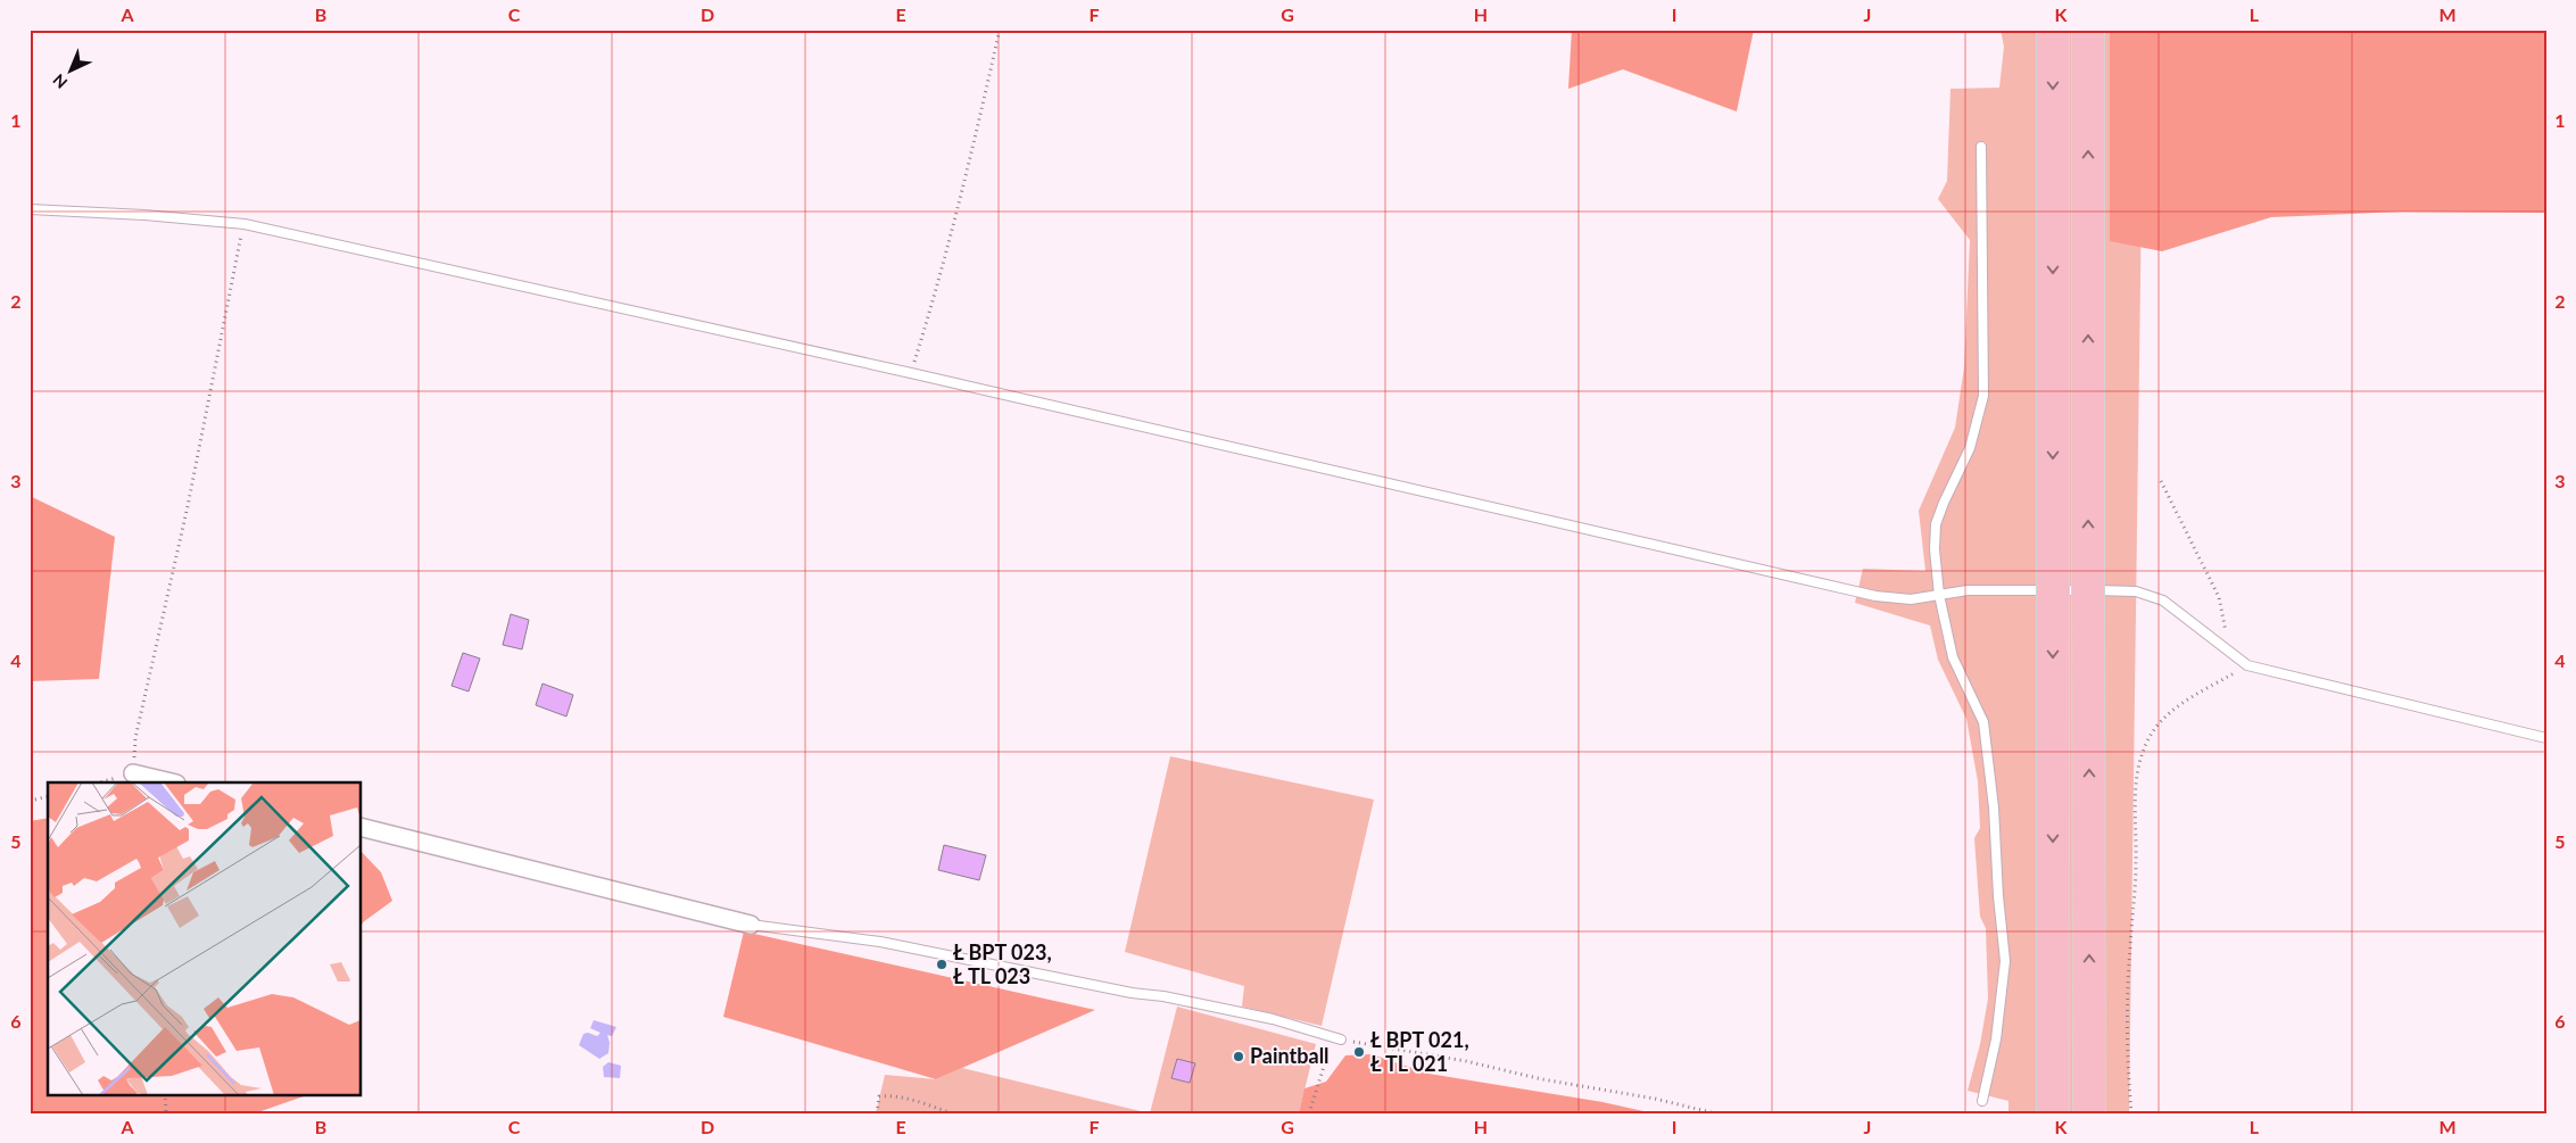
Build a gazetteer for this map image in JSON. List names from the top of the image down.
{
  "places": ["Ł BPT 023, Ł TL 023", "Ł BPT 021, Ł TL 021", "Paintball"],
  "north": "bottom left",
  "grid": {
    "columns": [
      "A",
      "B",
      "C",
      "D",
      "E",
      "F",
      "G",
      "H",
      "I",
      "J",
      "K",
      "L",
      "M"
    ],
    "rows": [
      "1",
      "2",
      "3",
      "4",
      "5",
      "6"
    ]
  }
}
